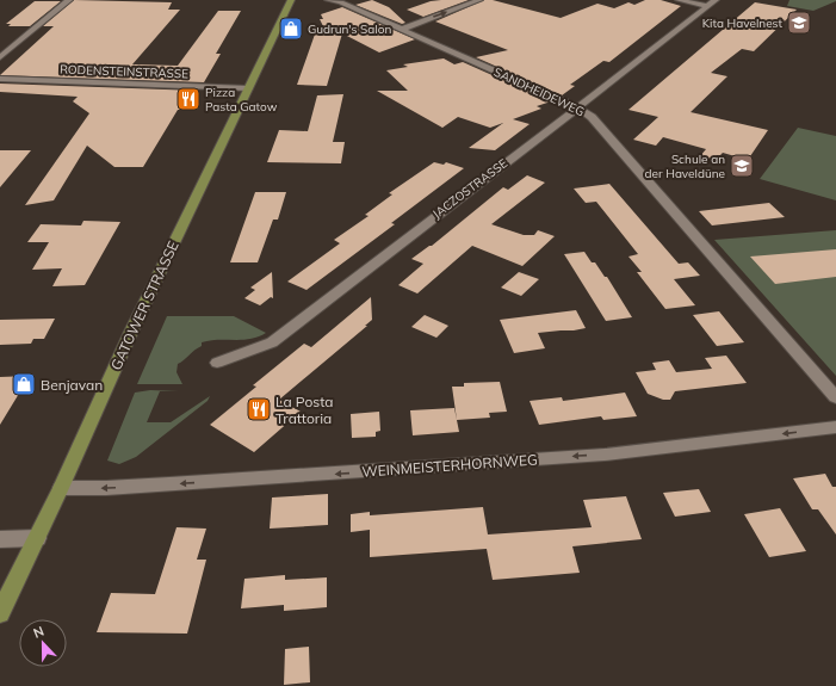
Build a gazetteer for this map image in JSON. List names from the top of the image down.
{
  "streets": {
    "main road": ["GATOWER STRASSE"],
    "street": [
      "RODENSTEINSTRASSE",
      "SANDHEIDEWEG",
      "JACZOSTRASSE",
      "WEINMEISTERHORNWEG"
    ]
  },
  "crossings": [
    ["RODENSTEINSTRASSE", "GATOWER STRASSE"],
    ["SANDHEIDEWEG", "JACZOSTRASSE"],
    ["GATOWER STRASSE", "WEINMEISTERHORNWEG"]
  ],
  "one_way": ["WEINMEISTERHORNWEG"],
  "places": {
    "school or university": ["Kita Havelnest", "Schule an der Haveldüne"],
    "shop": ["Gudrun's Salon", "Benjavan"],
    "restaurant": ["Pizza Pasta Gatow", "La Posta Trattoria"]
  },
  "north": "top"
}
